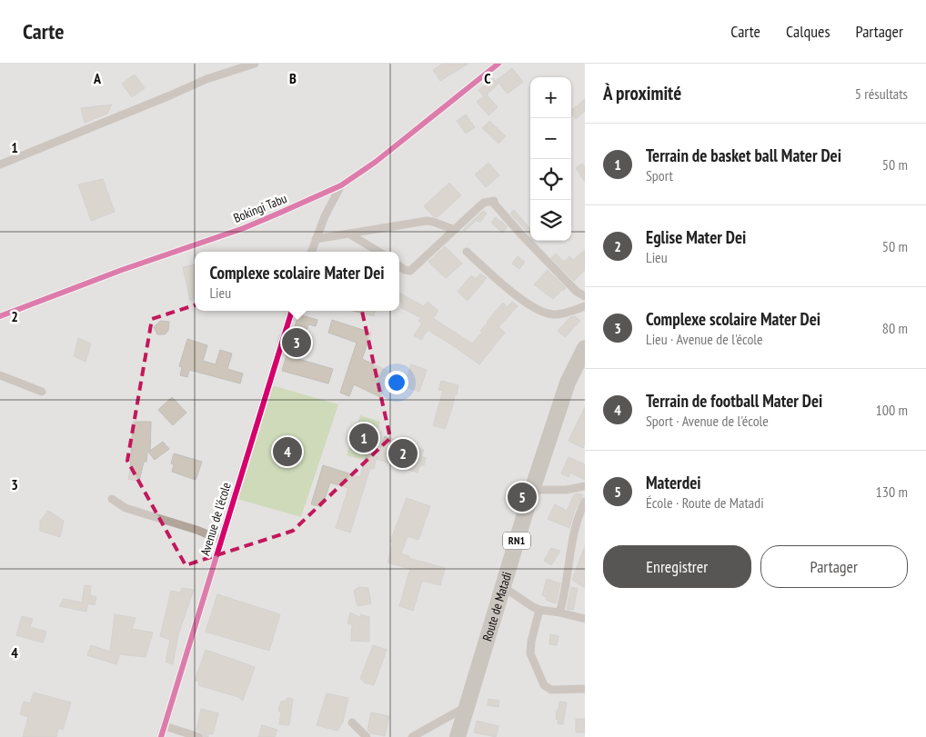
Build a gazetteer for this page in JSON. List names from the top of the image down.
{
  "streets": {
    "highway": ["RN1", "Route de Matadi"],
    "street": ["Bokingi Tabu", "Avenue de l'école"]
  },
  "page": {
    "header": "Carte",
    "nav": ["Carte", "Calques", "Partager"],
    "heading": ["À proximité", "5 résultats"],
    "map_buttons": ["+", "−"],
    "list": [
      {
        "mark": "1",
        "name": "Terrain de basket ball Mater Dei",
        "note": "Sport",
        "value": "50 m"
      },
      {
        "mark": "2",
        "name": "Eglise Mater Dei",
        "note": "Lieu",
        "value": "50 m"
      },
      {
        "mark": "3",
        "name": "Complexe scolaire Mater Dei",
        "note": "Lieu · Avenue de l'école",
        "value": "80 m"
      },
      {
        "mark": "4",
        "name": "Terrain de football Mater Dei",
        "note": "Sport · Avenue de l'école",
        "value": "100 m"
      },
      {
        "mark": "5",
        "name": "Materdei",
        "note": "École · Route de Matadi",
        "value": "130 m"
      }
    ],
    "popup": ["Complexe scolaire Mater Dei", "Lieu"],
    "pins": [
      "3",
      "1",
      "4",
      "2",
      "5"
    ],
    "buttons": ["Enregistrer", "Partager"]
  },
  "grid": {
    "columns": ["A", "B", "C"],
    "rows": [
      "1",
      "2",
      "3",
      "4"
    ]
  }
}
